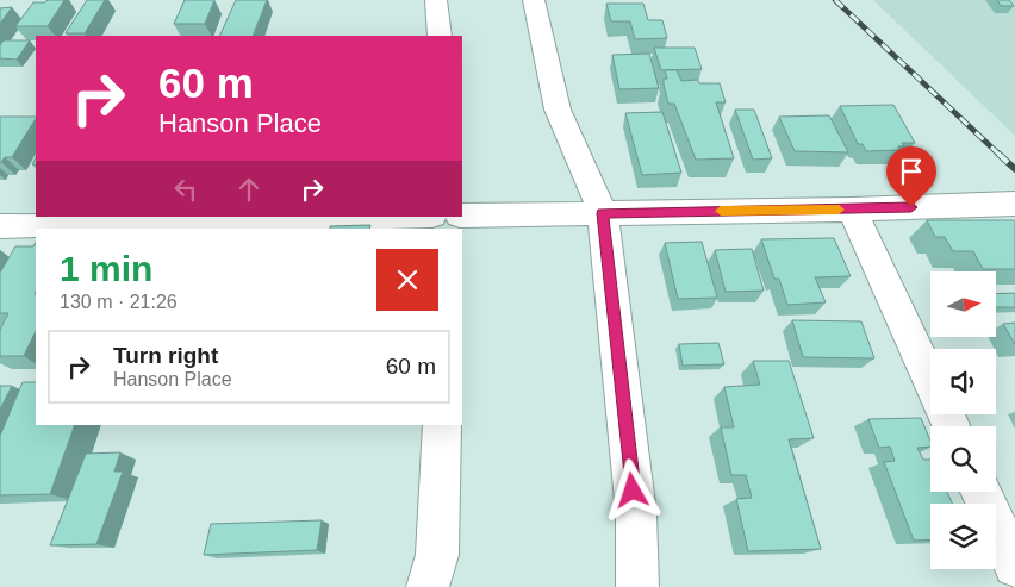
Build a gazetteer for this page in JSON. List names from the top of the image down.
{
  "north": "right",
  "page": {
    "turn": ["60 m", "Hanson Place"],
    "heading": ["1 min", "130 m · 21:26"],
    "list": [
      {
        "name": "Turn right",
        "note": "Hanson Place",
        "value": "60 m"
      }
    ]
  }
}
